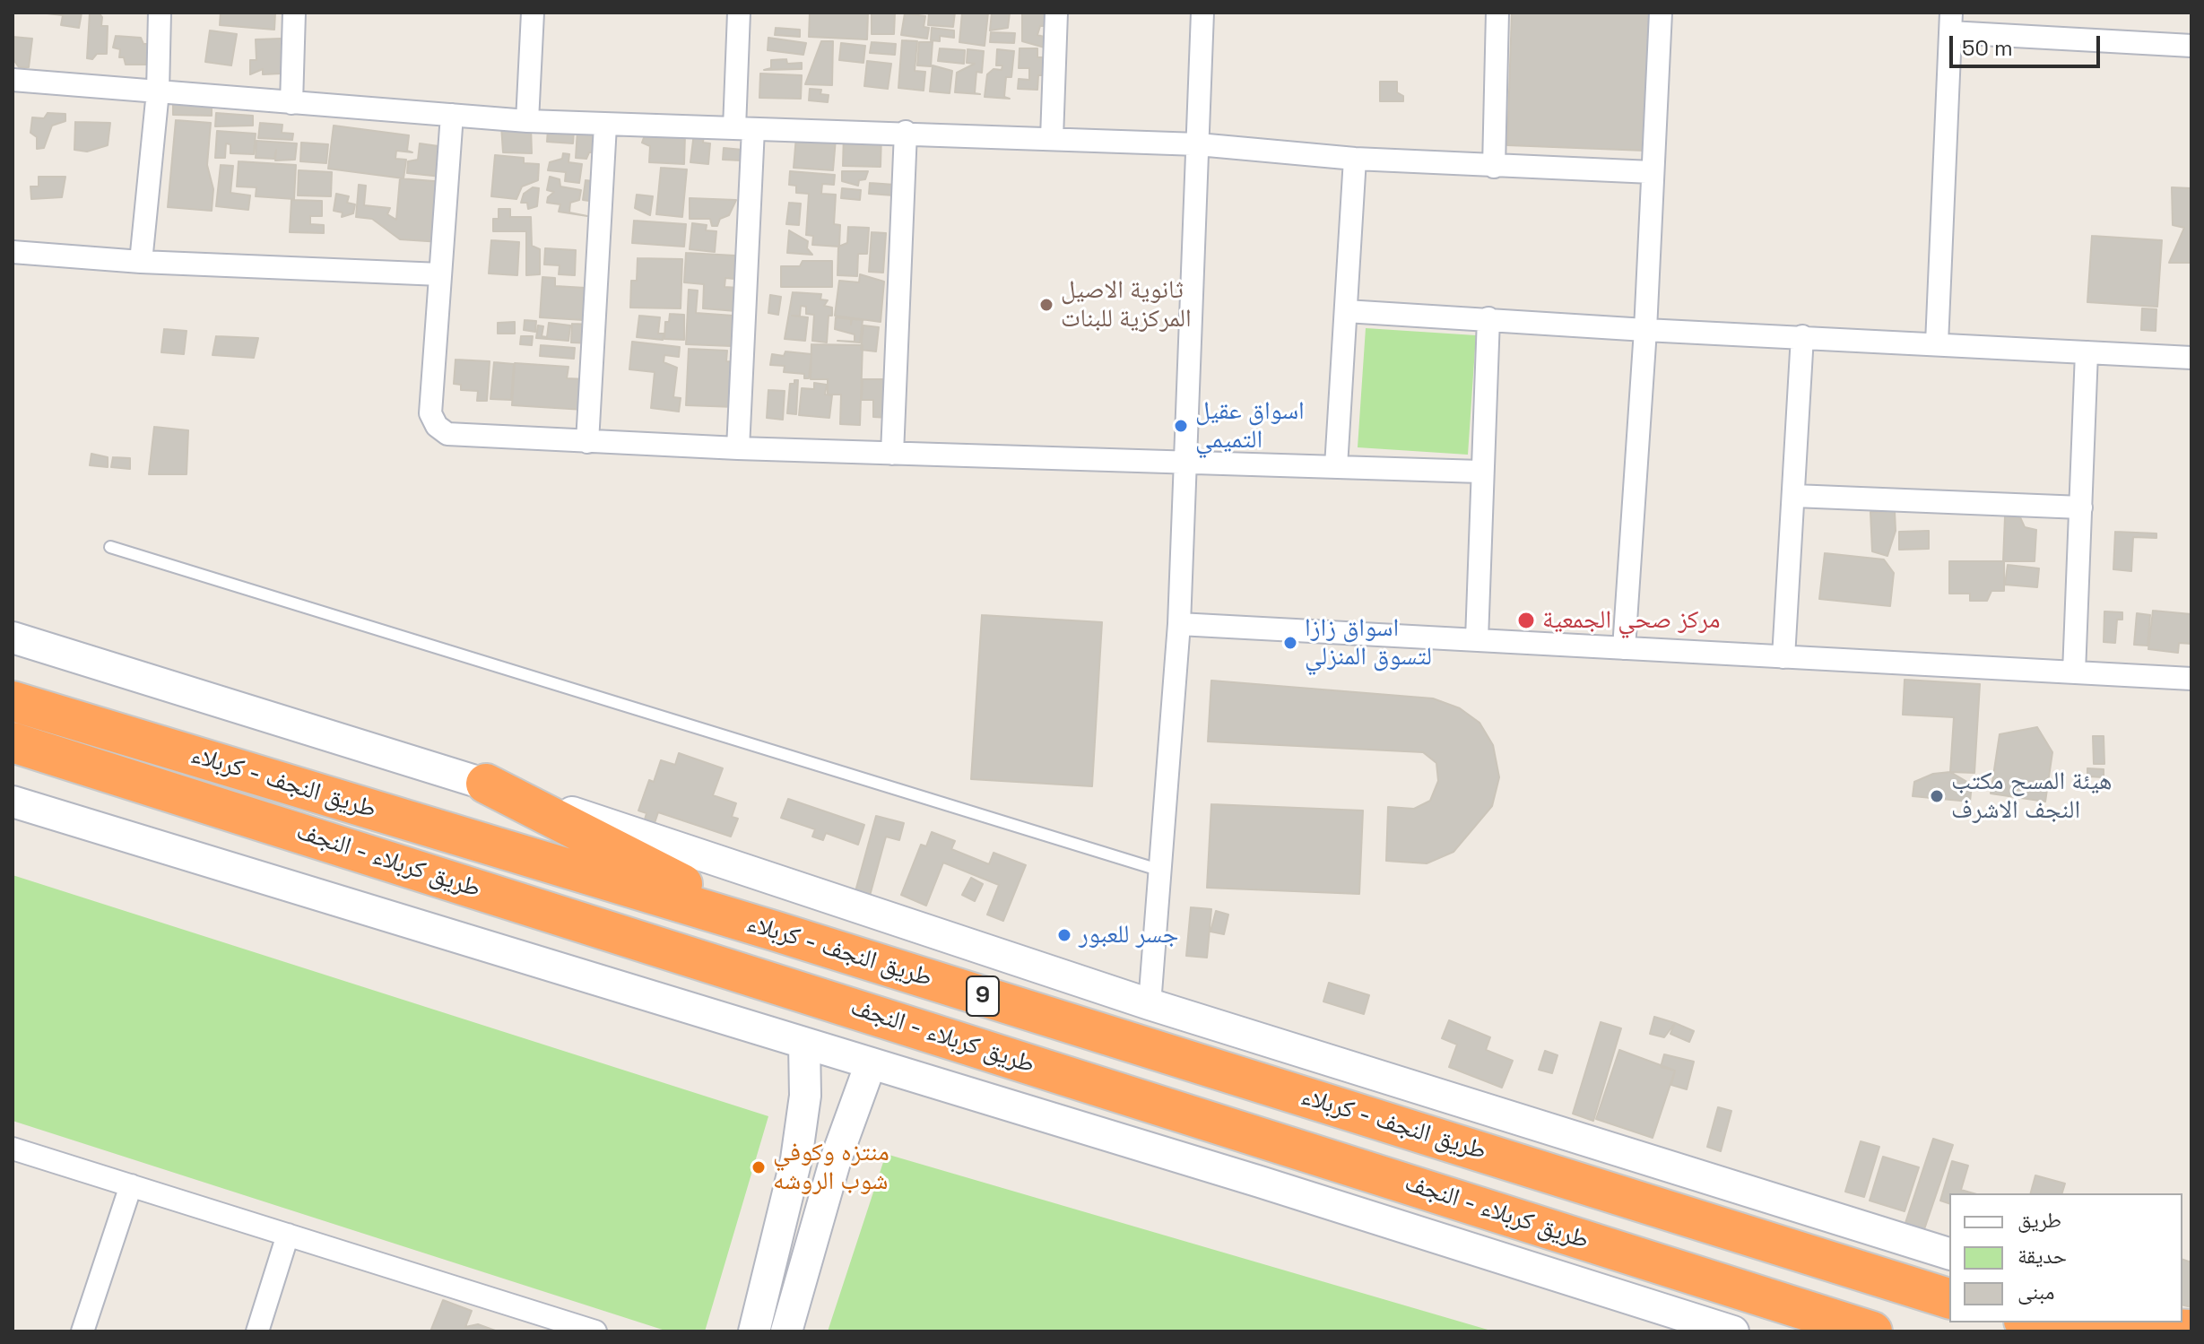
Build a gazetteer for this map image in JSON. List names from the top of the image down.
{
  "streets": {
    "highway": ["طريق النجف - کربلاء", "طريق کربلاء - النجف", "9"]
  },
  "places": [
    "ثانوية الاصيل المركزية للبنات",
    "اسواق عقيل التميمي",
    "مركز صحي الجمعية",
    "اسواق زازا لتسوق المنزلي",
    "هيئة المسح مكتب النجف الاشرف",
    "جسر للعبور",
    "منتزه وكوفي شوب الروشه"
  ],
  "legend": ["طريق", "حديقة", "مبنى"],
  "scale_bar": "50 m"
}
